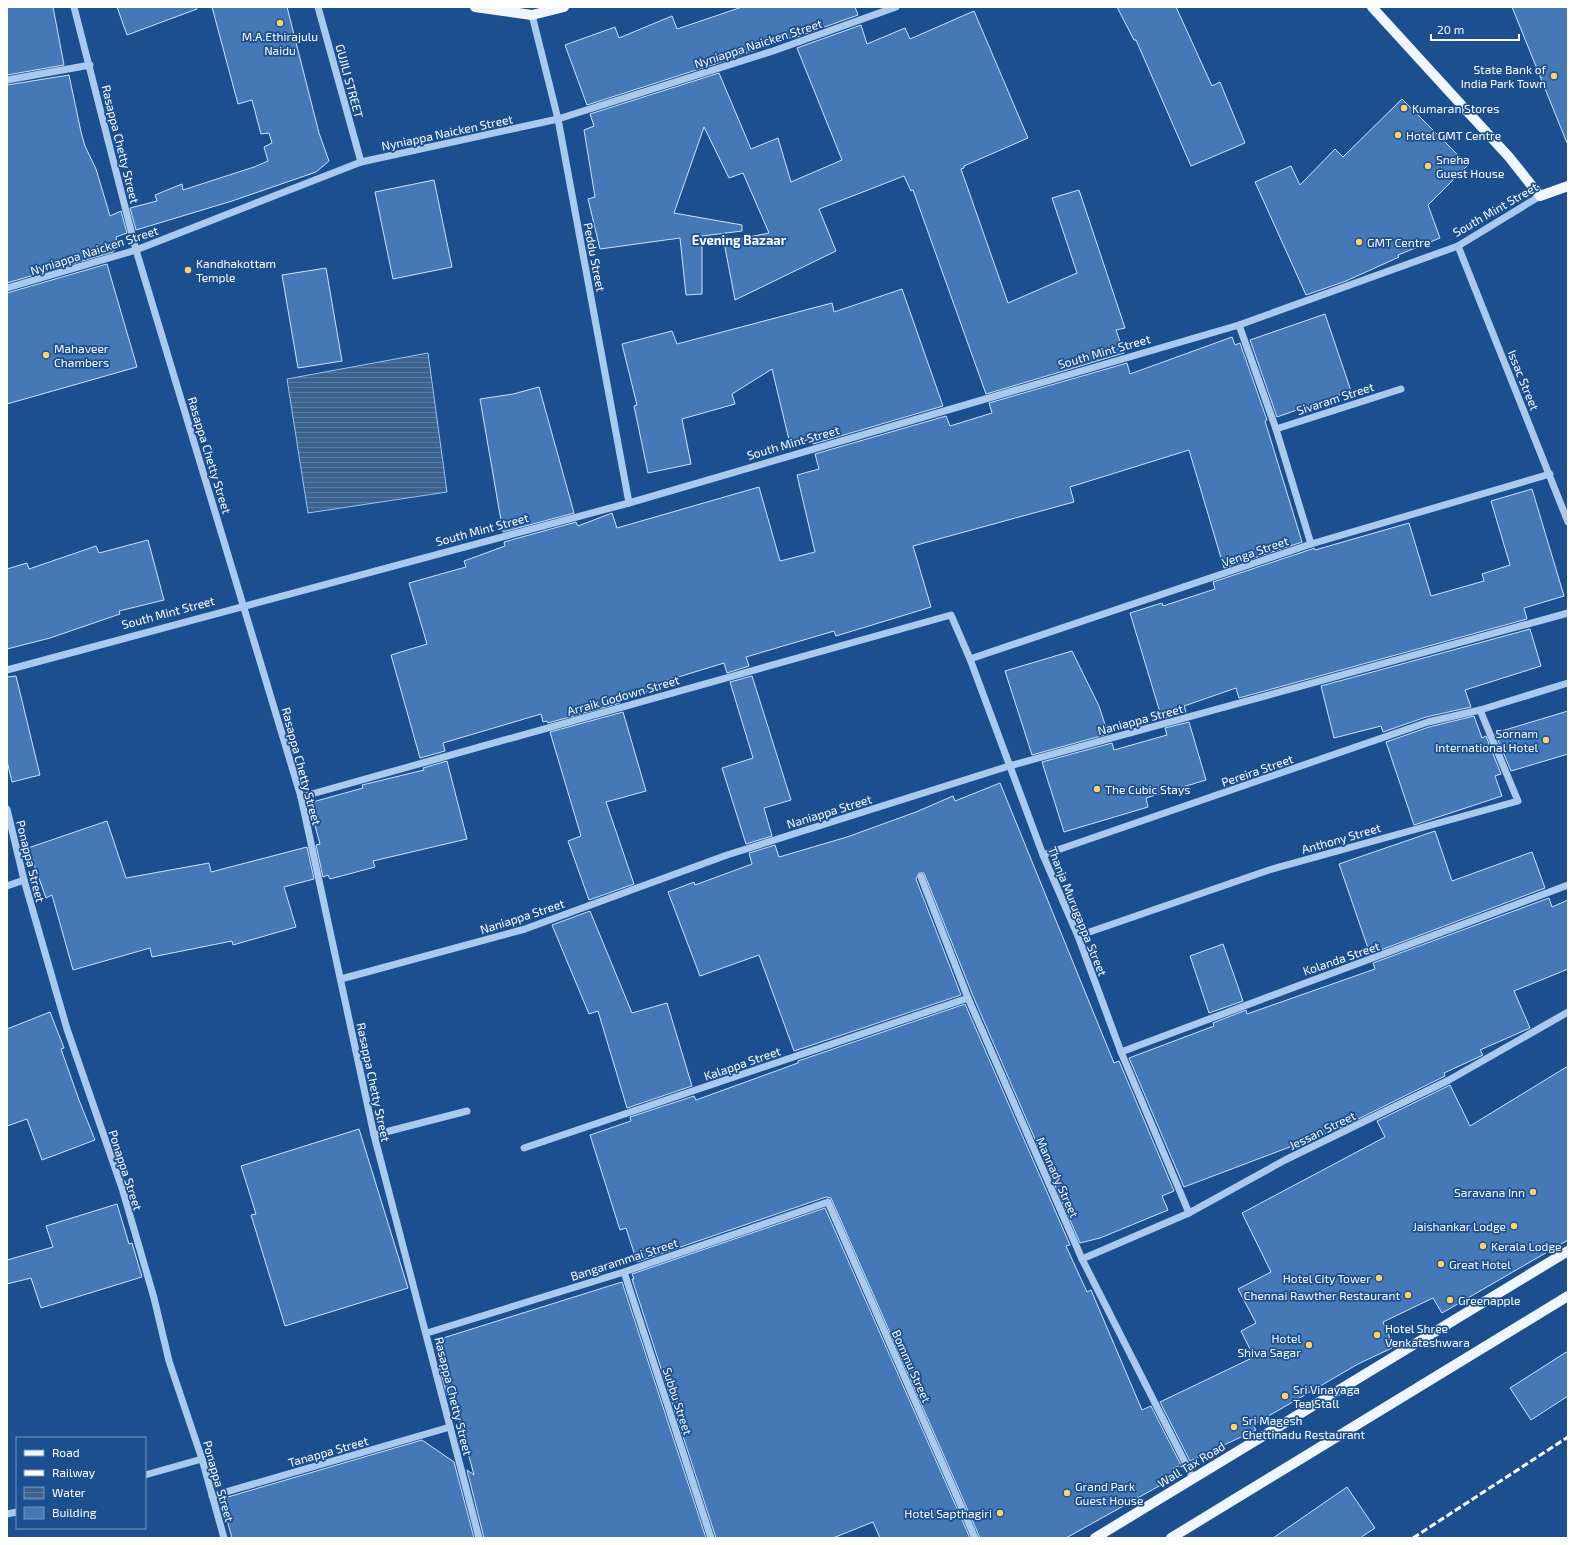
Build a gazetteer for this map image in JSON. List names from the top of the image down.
{
  "streets": {
    "main road": ["South Mint Street", "Wall Tax Road"],
    "street": [
      "Nyniappa Naicken Street",
      "GUJILI STREET",
      "Rasappa Chetty Street",
      "Peddu Street",
      "Issac Street",
      "Sivaram Street",
      "Venga Street",
      "Arraik Godown Street",
      "Naniappa Street",
      "Pereira Street",
      "Anthony Street",
      "Ponappa Street",
      "Thanja Murugappa Street",
      "Kolanda Street",
      "Kalappa Street",
      "Jessan Street",
      "Mannady Street",
      "Bangarammai Street",
      "Bommu Street",
      "Subbu Street",
      "Tanappa Street"
    ]
  },
  "crossings": [
    ["Nyniappa Naicken Street", "GUJILI STREET"],
    ["Nyniappa Naicken Street", "Rasappa Chetty Street"],
    ["Nyniappa Naicken Street", "Peddu Street"],
    ["Rasappa Chetty Street", "South Mint Street"],
    ["Rasappa Chetty Street", "Arraik Godown Street"],
    ["Rasappa Chetty Street", "Naniappa Street"],
    ["Rasappa Chetty Street", "Bangarammai Street"],
    ["Rasappa Chetty Street", "Tanappa Street"],
    ["South Mint Street", "Peddu Street"],
    ["South Mint Street", "Issac Street"],
    ["Issac Street", "Venga Street"],
    ["Venga Street", "Thanja Murugappa Street"],
    ["Arraik Godown Street", "Thanja Murugappa Street"],
    ["Naniappa Street", "Thanja Murugappa Street"],
    ["Pereira Street", "Anthony Street"],
    ["Pereira Street", "Thanja Murugappa Street"],
    ["Anthony Street", "Thanja Murugappa Street"],
    ["Ponappa Street", "Tanappa Street"],
    ["Thanja Murugappa Street", "Kolanda Street"],
    ["Thanja Murugappa Street", "Jessan Street"],
    ["Kalappa Street", "Mannady Street"],
    ["Jessan Street", "Mannady Street"],
    ["Mannady Street", "Wall Tax Road"],
    ["Bangarammai Street", "Bommu Street"],
    ["Bangarammai Street", "Subbu Street"]
  ],
  "districts": ["Evening Bazaar"],
  "places": [
    "M.A.Ethirajulu Naidu",
    "State Bank of India Park Town",
    "Kumaran Stores",
    "Hotel GMT Centre",
    "Sneha Guest House",
    "GMT Centre",
    "Kandhakottam Temple",
    "Mahaveer Chambers",
    "Sornam International Hotel",
    "The Cubic Stays",
    "Saravana Inn",
    "Jaishankar Lodge",
    "Kerala Lodge",
    "Great Hotel",
    "Hotel City Tower",
    "Chennai Rawther Restaurant",
    "Greenapple",
    "Hotel Shree Venkateshwara",
    "Hotel Shiva Sagar",
    "Sri Vinayaga Tea Stall",
    "Sri Magesh Chettinadu Restaurant",
    "Grand Park Guest House",
    "Hotel Sapthagiri"
  ],
  "legend": [
    "Road",
    "Railway",
    "Water",
    "Building"
  ],
  "scale_bar": "20 m"
}
